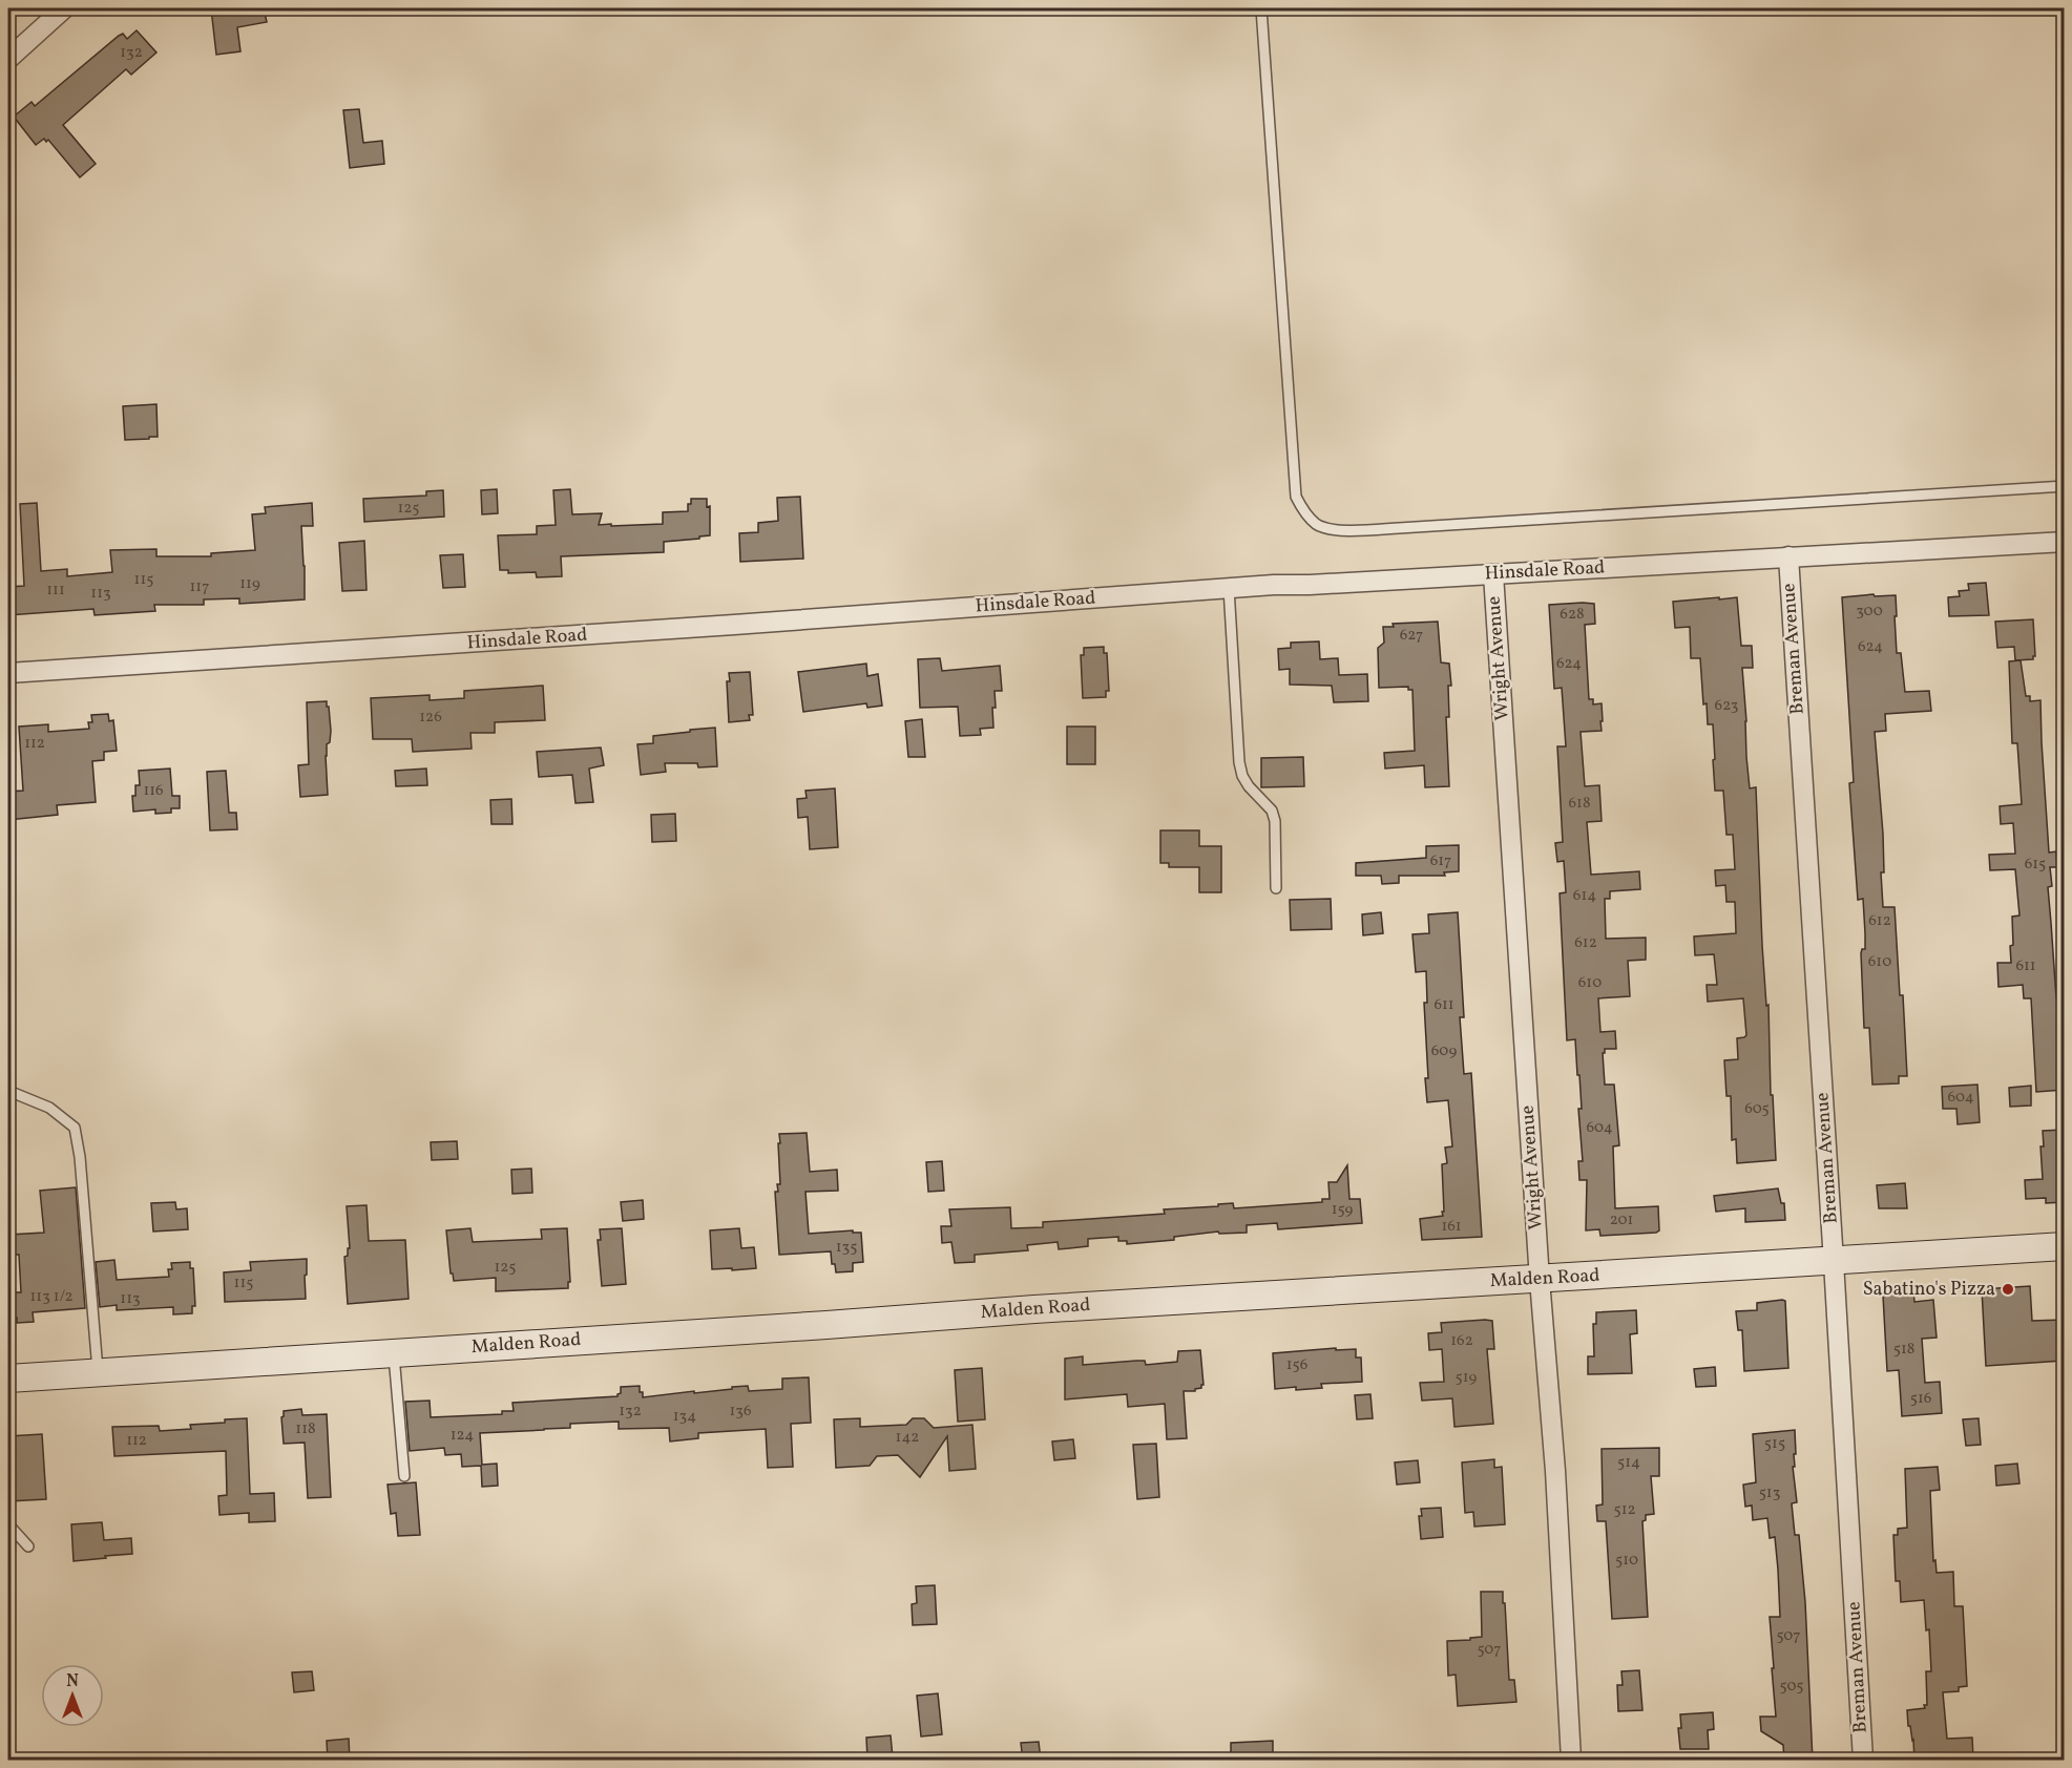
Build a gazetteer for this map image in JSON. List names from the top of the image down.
{
  "streets": {
    "street": [
      "Hinsdale Road",
      "Breman Avenue",
      "Wright Avenue",
      "Malden Road"
    ]
  },
  "crossings": [
    ["Hinsdale Road", "Breman Avenue"],
    ["Hinsdale Road", "Wright Avenue"],
    ["Breman Avenue", "Malden Road"],
    ["Wright Avenue", "Malden Road"]
  ],
  "places": ["Sabatino's Pizza"],
  "house_numbers": [
    "132",
    "125",
    "115",
    "119",
    "117",
    "111",
    "113",
    "300",
    "628",
    "627",
    "624",
    "624",
    "623",
    "126",
    "112",
    "116",
    "618",
    "617",
    "615",
    "614",
    "612",
    "612",
    "610",
    "611",
    "610",
    "611",
    "609",
    "604",
    "605",
    "604",
    "159",
    "201",
    "161",
    "135",
    "125",
    "115",
    "113 1/2",
    "113",
    "162",
    "518",
    "156",
    "519",
    "516",
    "132",
    "136",
    "134",
    "118",
    "124",
    "142",
    "112",
    "515",
    "514",
    "513",
    "512",
    "510",
    "507",
    "507",
    "505"
  ],
  "north": "top"
}
